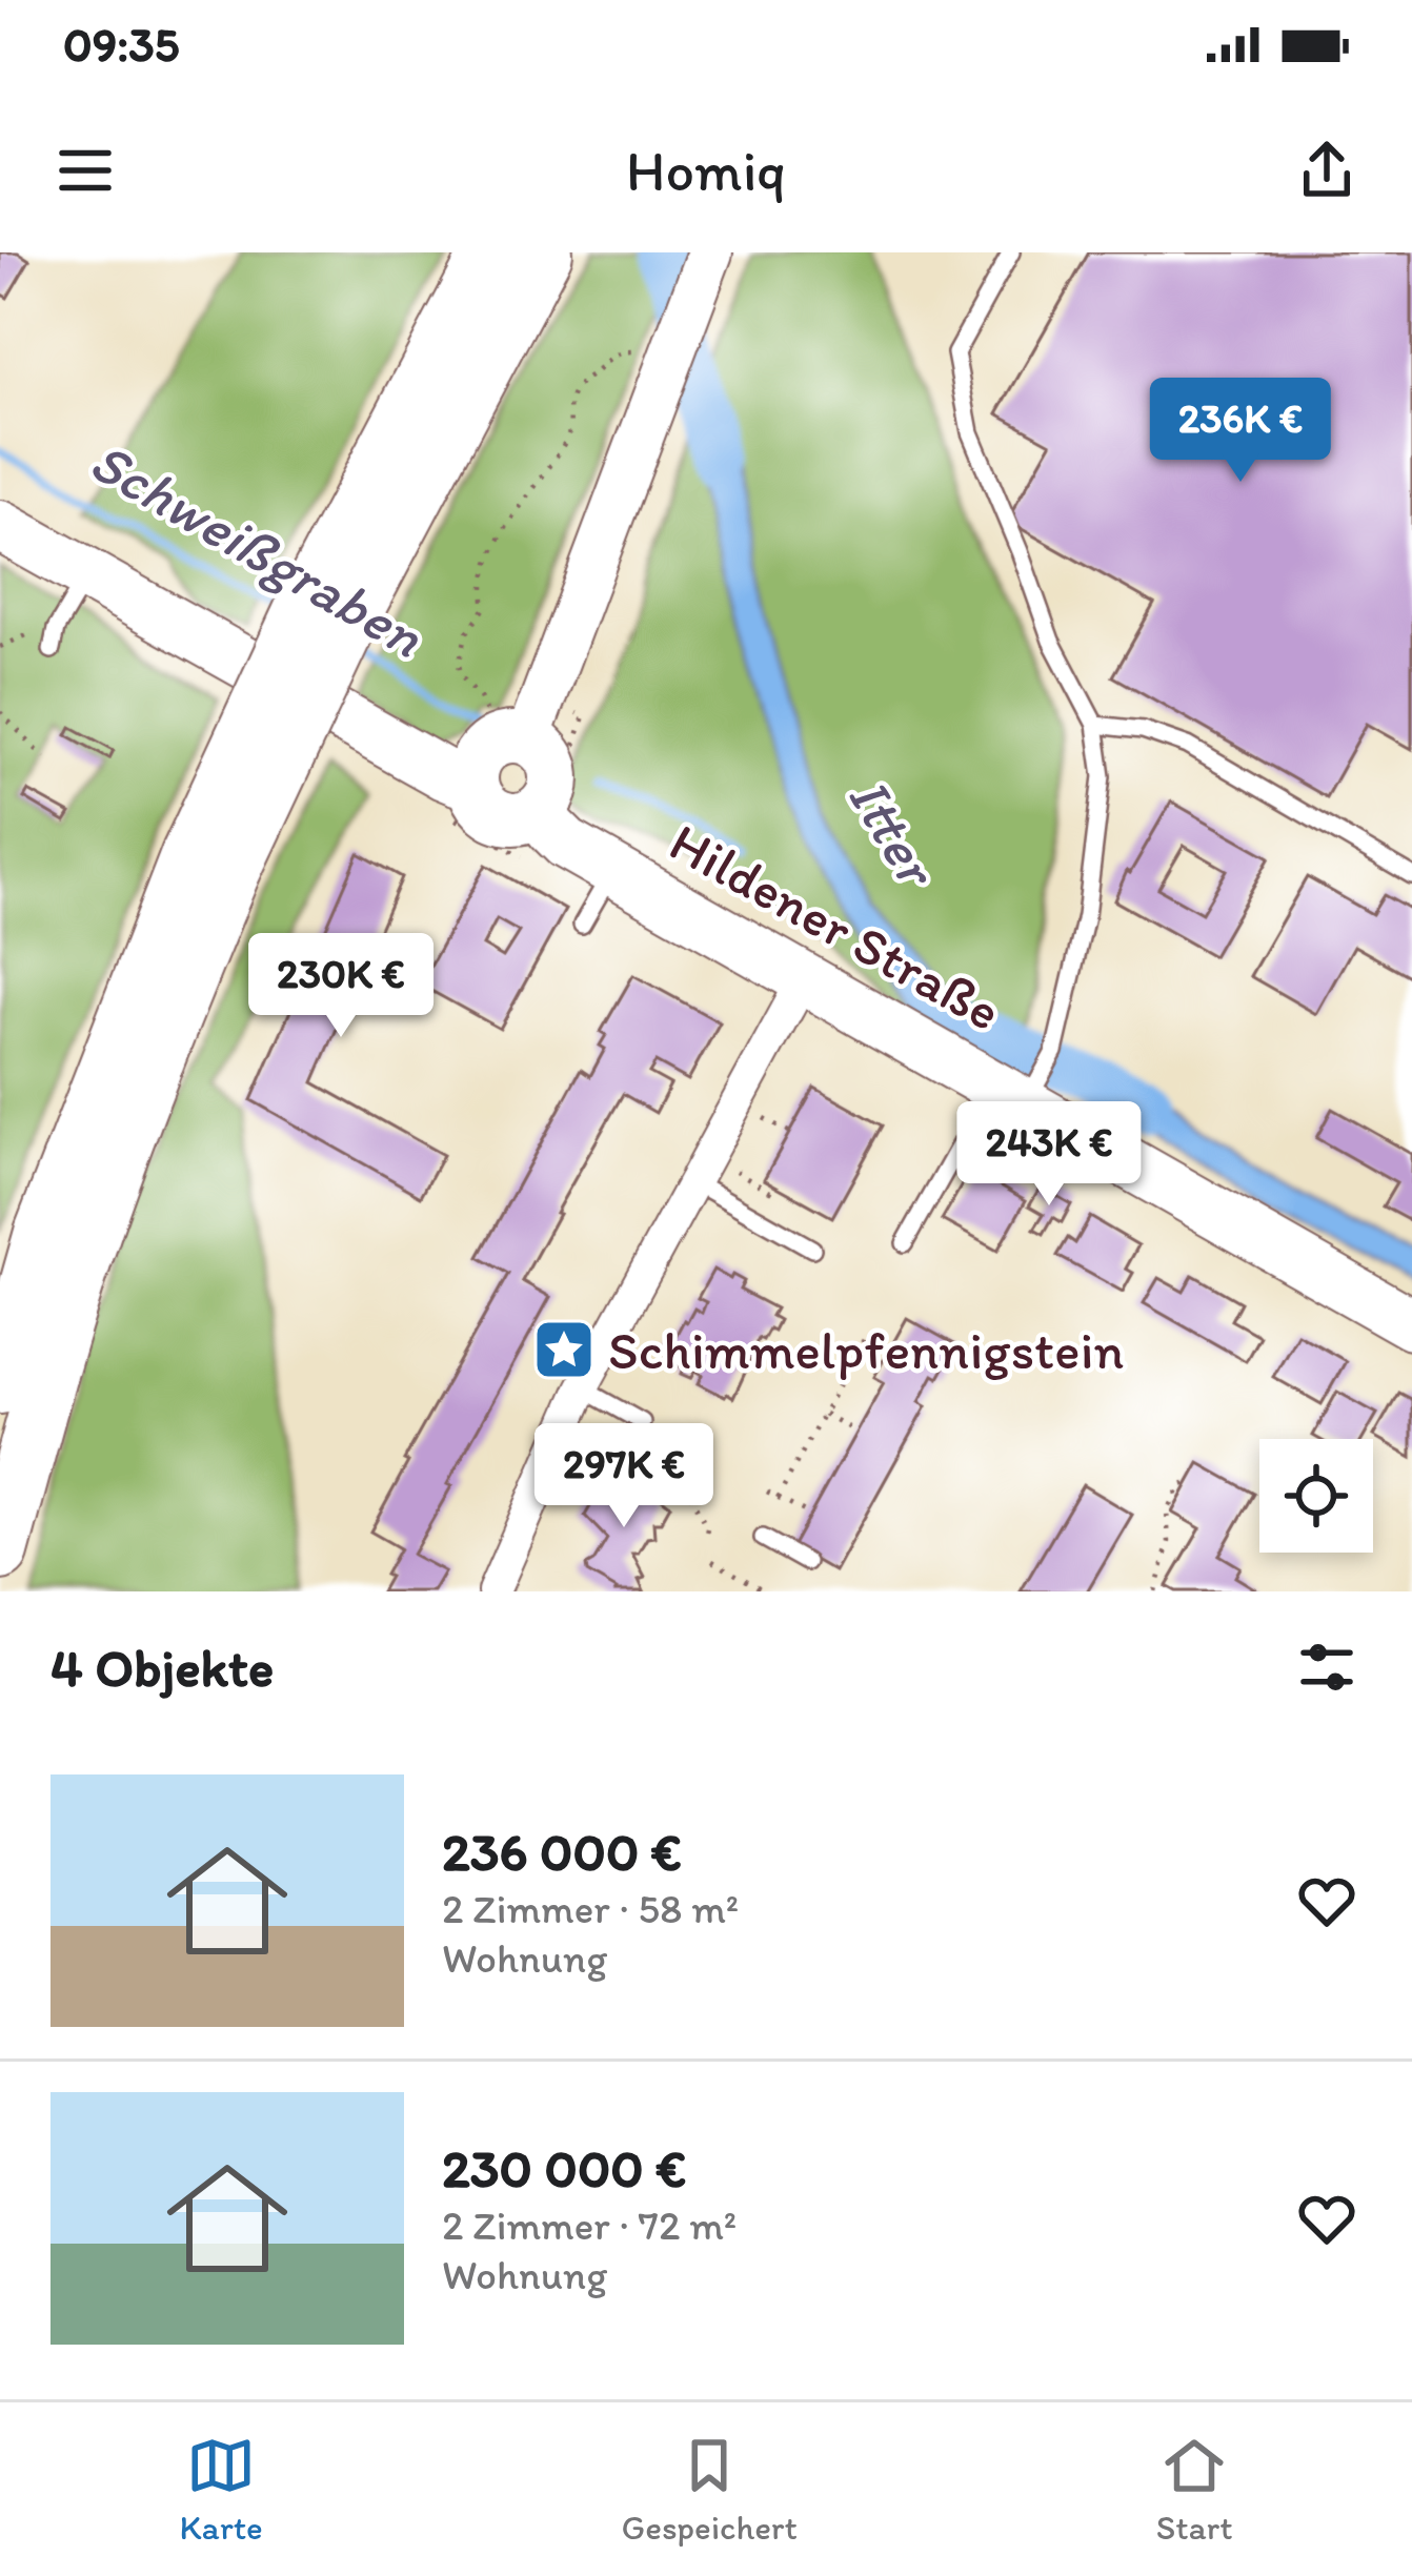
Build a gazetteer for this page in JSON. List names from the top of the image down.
{
  "streets": {
    "main road": ["Hildener Straße"]
  },
  "water": ["Schweißgraben", "Itter"],
  "places": {
    "place": ["Schimmelpfennigstein"]
  },
  "page": {
    "status": "09:35",
    "header": "Homiq",
    "price": [
      "236K €",
      "230K €",
      "243K €",
      "297K €"
    ],
    "heading": "4 Objekte",
    "list": [
      {
        "name": "236 000 €",
        "note": "2 Zimmer · 58 m² · Wohnung"
      },
      {
        "name": "230 000 €",
        "note": "2 Zimmer · 72 m² · Wohnung"
      }
    ],
    "tabs": ["Karte", "Gespeichert", "Start"]
  }
}
